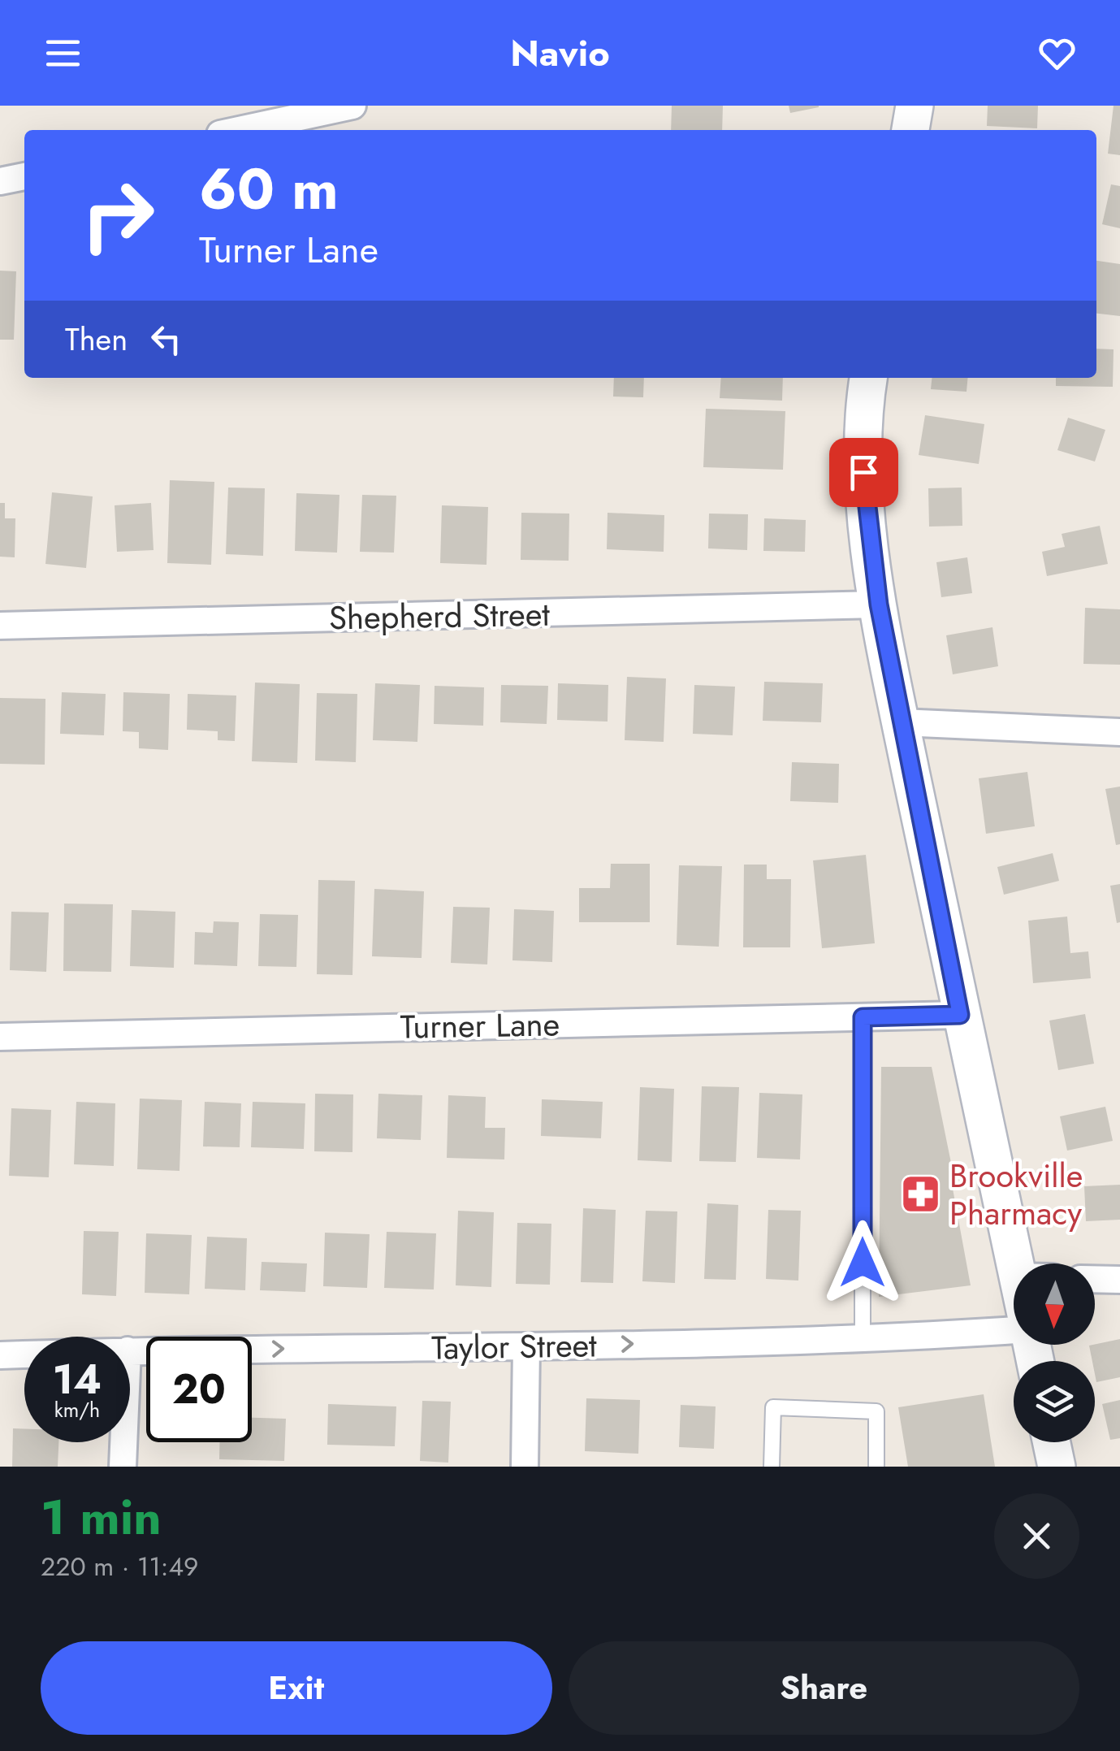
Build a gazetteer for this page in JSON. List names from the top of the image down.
{
  "streets": {
    "street": ["Shepherd Street", "Turner Lane", "Taylor Street"]
  },
  "one_way": ["Taylor Street"],
  "places": {
    "pharmacy": ["Brookville Pharmacy"]
  },
  "north": "bottom",
  "page": {
    "header": "Navio",
    "turn": ["60 m", "Turner Lane"],
    "then": "Then",
    "speed": "14 km/h",
    "limit": "20",
    "heading": ["1 min", "220 m · 11:49"],
    "buttons": ["Exit", "Share"]
  }
}
